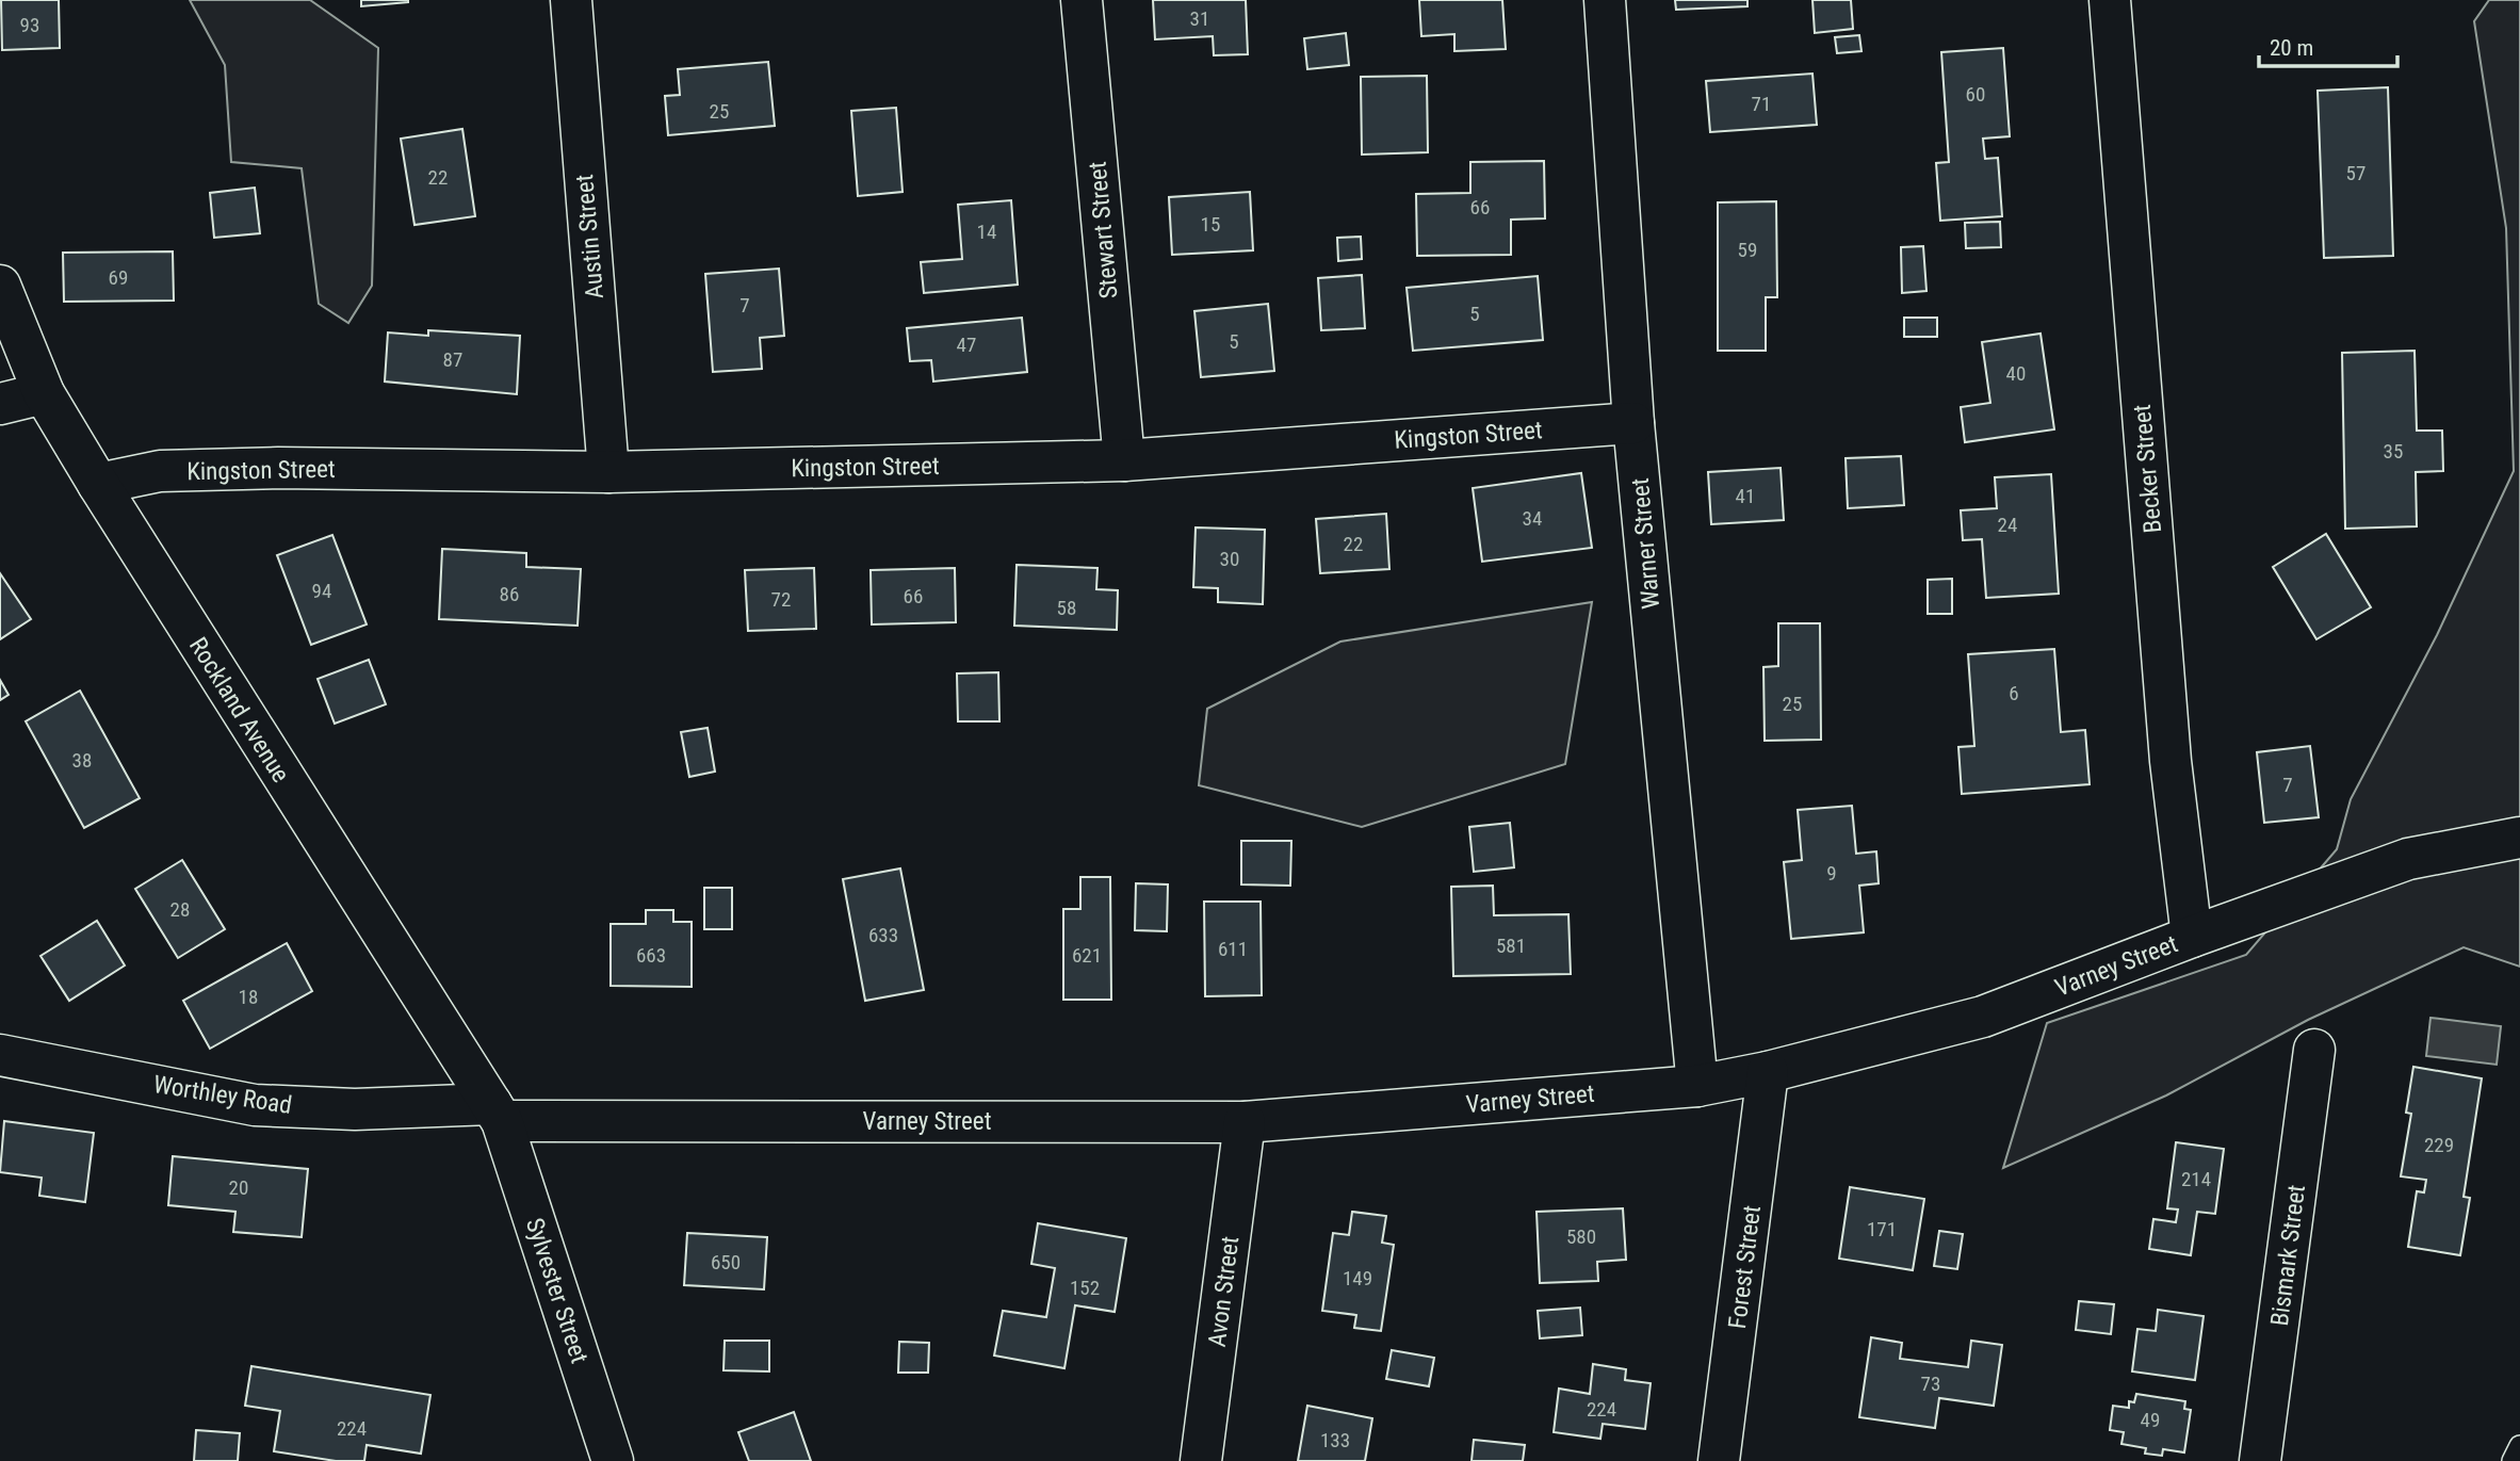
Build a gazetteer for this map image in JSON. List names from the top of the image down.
{
  "streets": {
    "street": [
      "Stewart Street",
      "Austin Street",
      "Kingston Street",
      "Becker Street",
      "Warner Street",
      "Rockland Avenue",
      "Varney Street",
      "Worthley Road",
      "Bismark Street",
      "Forest Street",
      "Sylvester Street",
      "Avon Street"
    ]
  },
  "crossings": [
    ["Stewart Street", "Kingston Street"],
    ["Austin Street", "Kingston Street"],
    ["Kingston Street", "Warner Street"],
    ["Kingston Street", "Rockland Avenue"],
    ["Becker Street", "Varney Street"],
    ["Warner Street", "Varney Street"],
    ["Rockland Avenue", "Varney Street"],
    ["Rockland Avenue", "Worthley Road"],
    ["Rockland Avenue", "Sylvester Street"],
    ["Varney Street", "Worthley Road"],
    ["Varney Street", "Forest Street"],
    ["Varney Street", "Sylvester Street"],
    ["Varney Street", "Avon Street"],
    ["Worthley Road", "Sylvester Street"]
  ],
  "house_numbers": [
    "31",
    "93",
    "60",
    "71",
    "25",
    "57",
    "22",
    "66",
    "15",
    "14",
    "59",
    "69",
    "7",
    "5",
    "5",
    "47",
    "87",
    "40",
    "35",
    "41",
    "34",
    "24",
    "22",
    "30",
    "94",
    "86",
    "66",
    "72",
    "58",
    "6",
    "25",
    "38",
    "7",
    "9",
    "28",
    "633",
    "581",
    "611",
    "663",
    "621",
    "18",
    "229",
    "214",
    "20",
    "171",
    "580",
    "650",
    "149",
    "152",
    "73",
    "224",
    "49",
    "224",
    "133"
  ],
  "scale_bar": "20 m"
}
